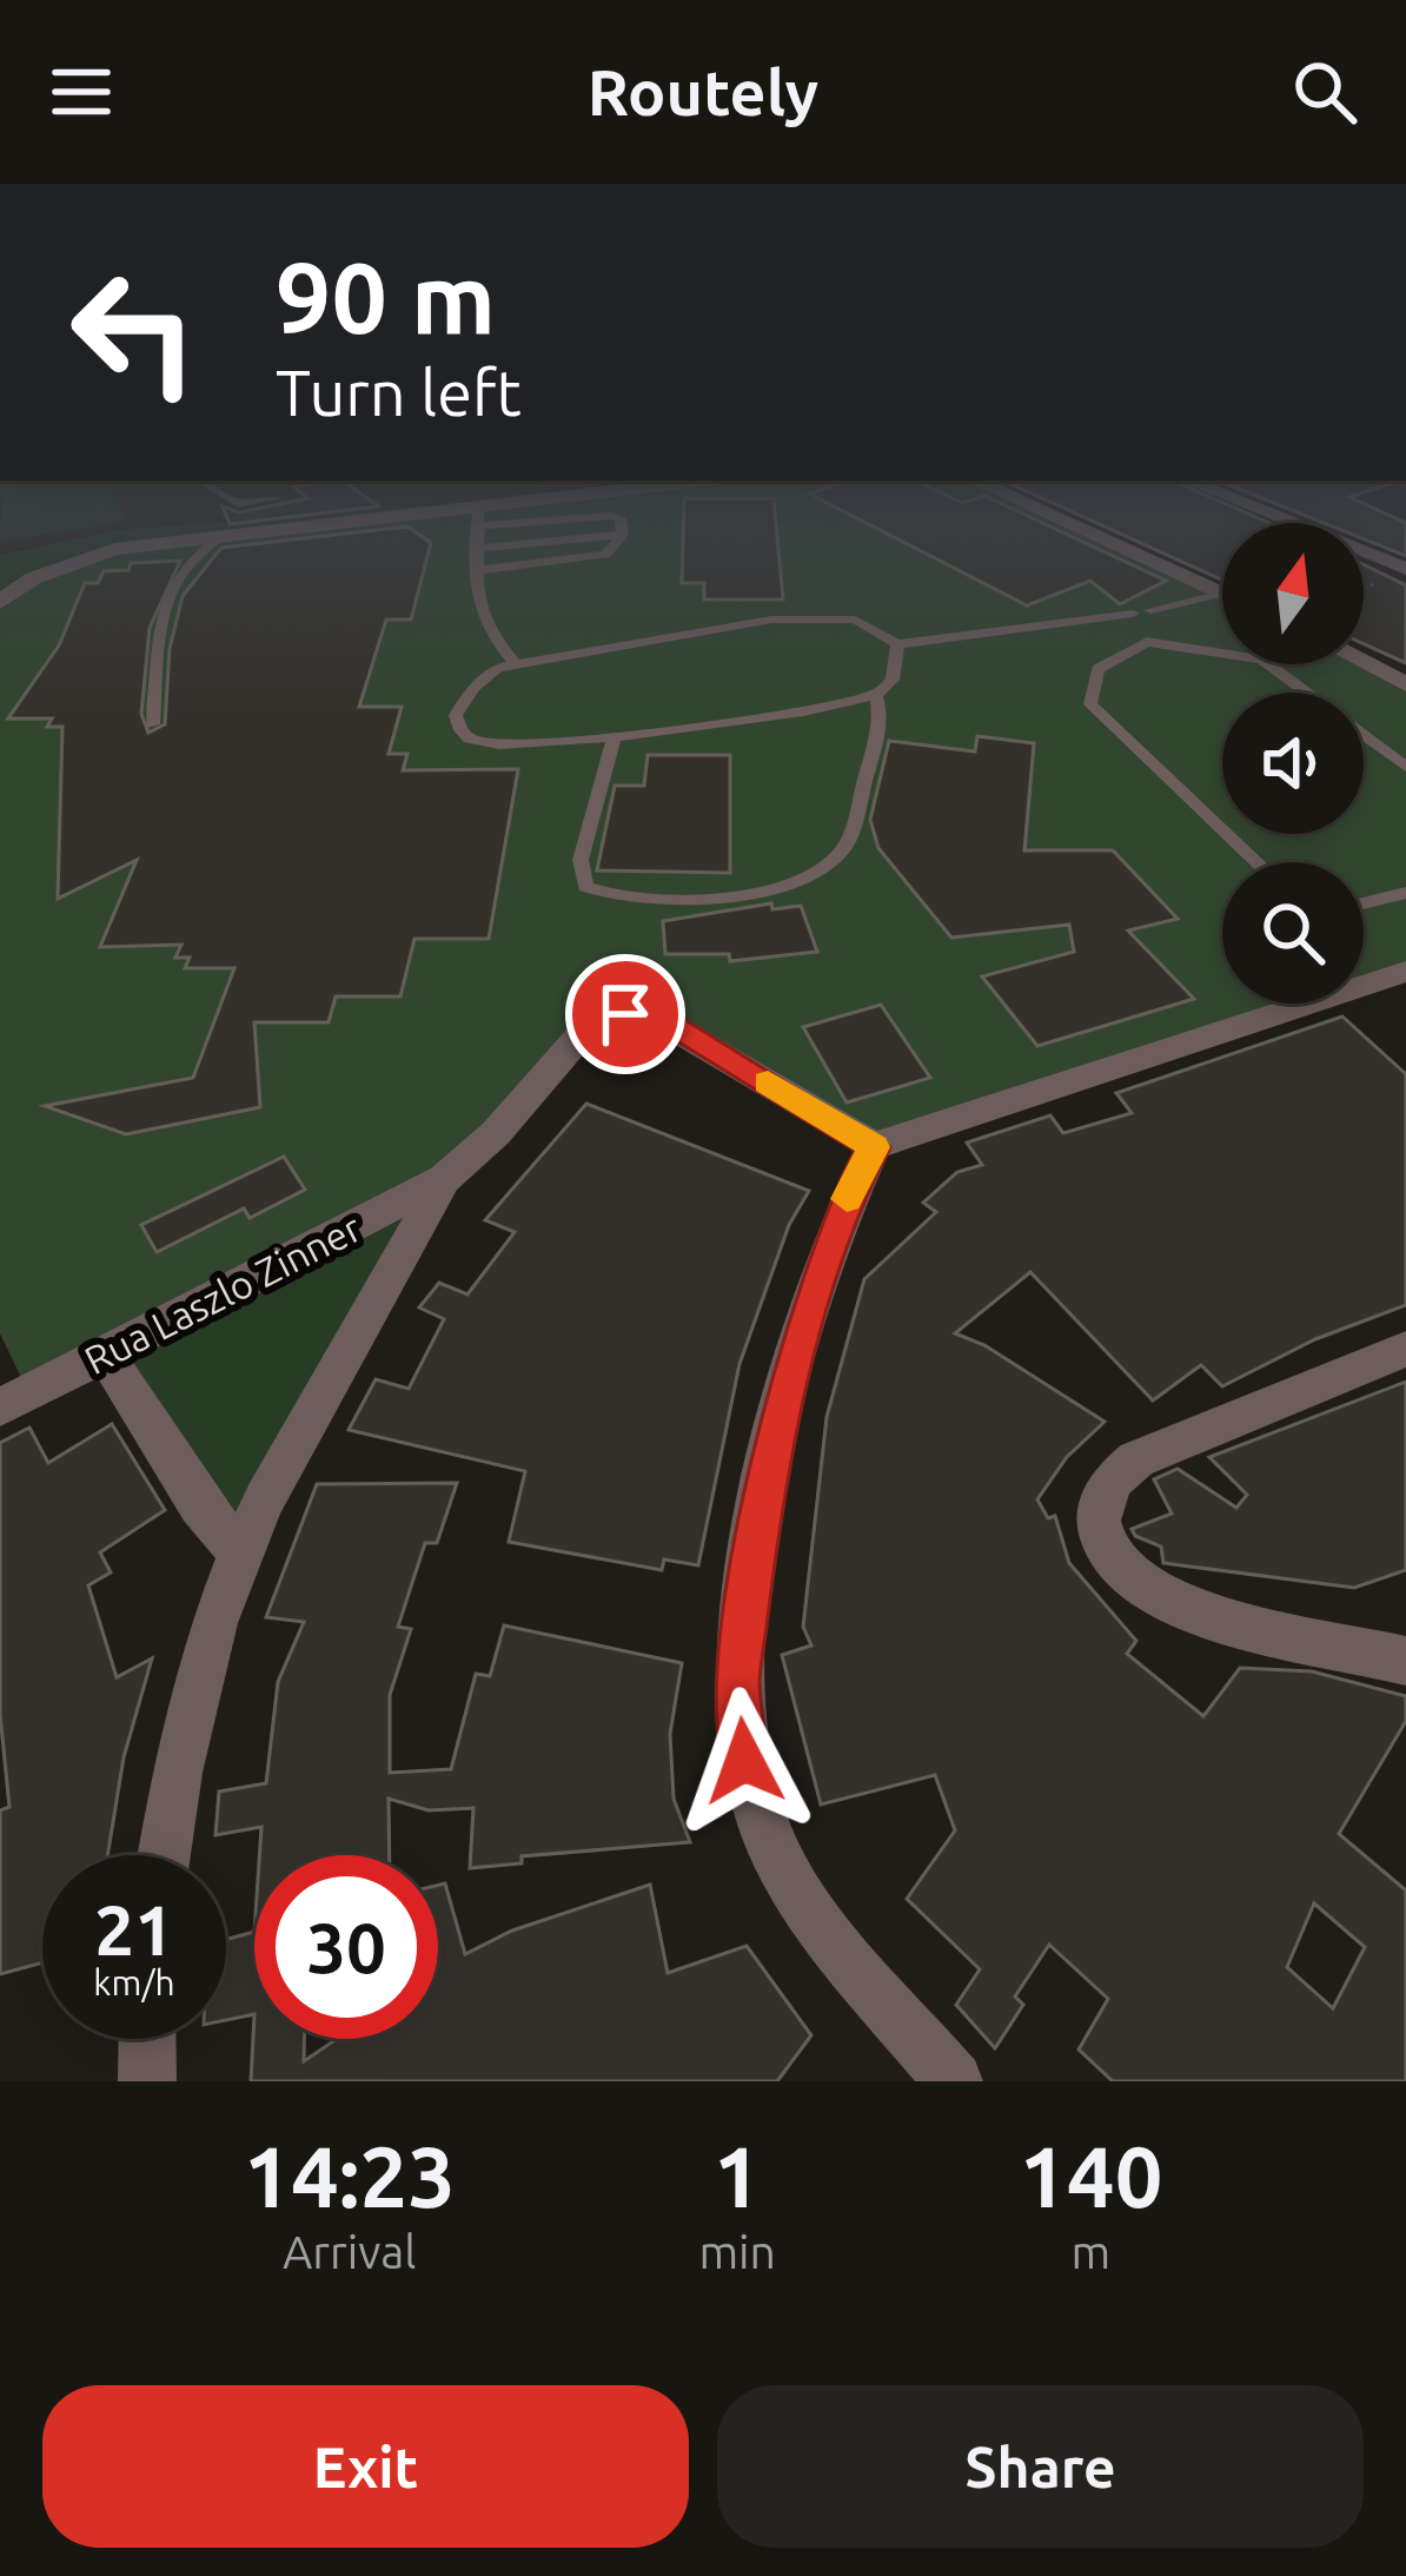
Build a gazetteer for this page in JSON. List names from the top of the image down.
{
  "streets": {
    "street": ["Rua Laszlo Zinner"]
  },
  "north": "top",
  "page": {
    "header": "Routely",
    "turn": ["90 m", "Turn left"],
    "speed": "21 km/h",
    "limit": "30",
    "eta": [
      "14:23",
      "Arrival",
      "1",
      "min",
      "140",
      "m"
    ],
    "buttons": ["Exit", "Share"]
  }
}
